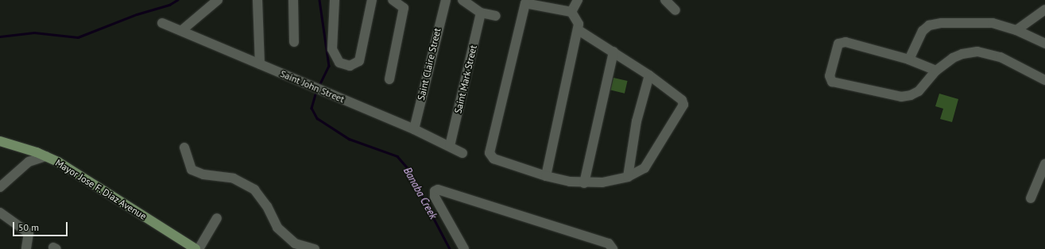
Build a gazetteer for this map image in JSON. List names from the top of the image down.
{
  "streets": {
    "main road": ["Mayor Jose F. Diaz Avenue"],
    "street": ["Saint Claire Street", "Saint Mark Street", "Saint John Street"]
  },
  "crossings": [
    ["Saint Claire Street", "Saint John Street"],
    ["Saint Mark Street", "Saint John Street"]
  ],
  "water": ["Banaba Creek"],
  "scale_bar": "50 m"
}
